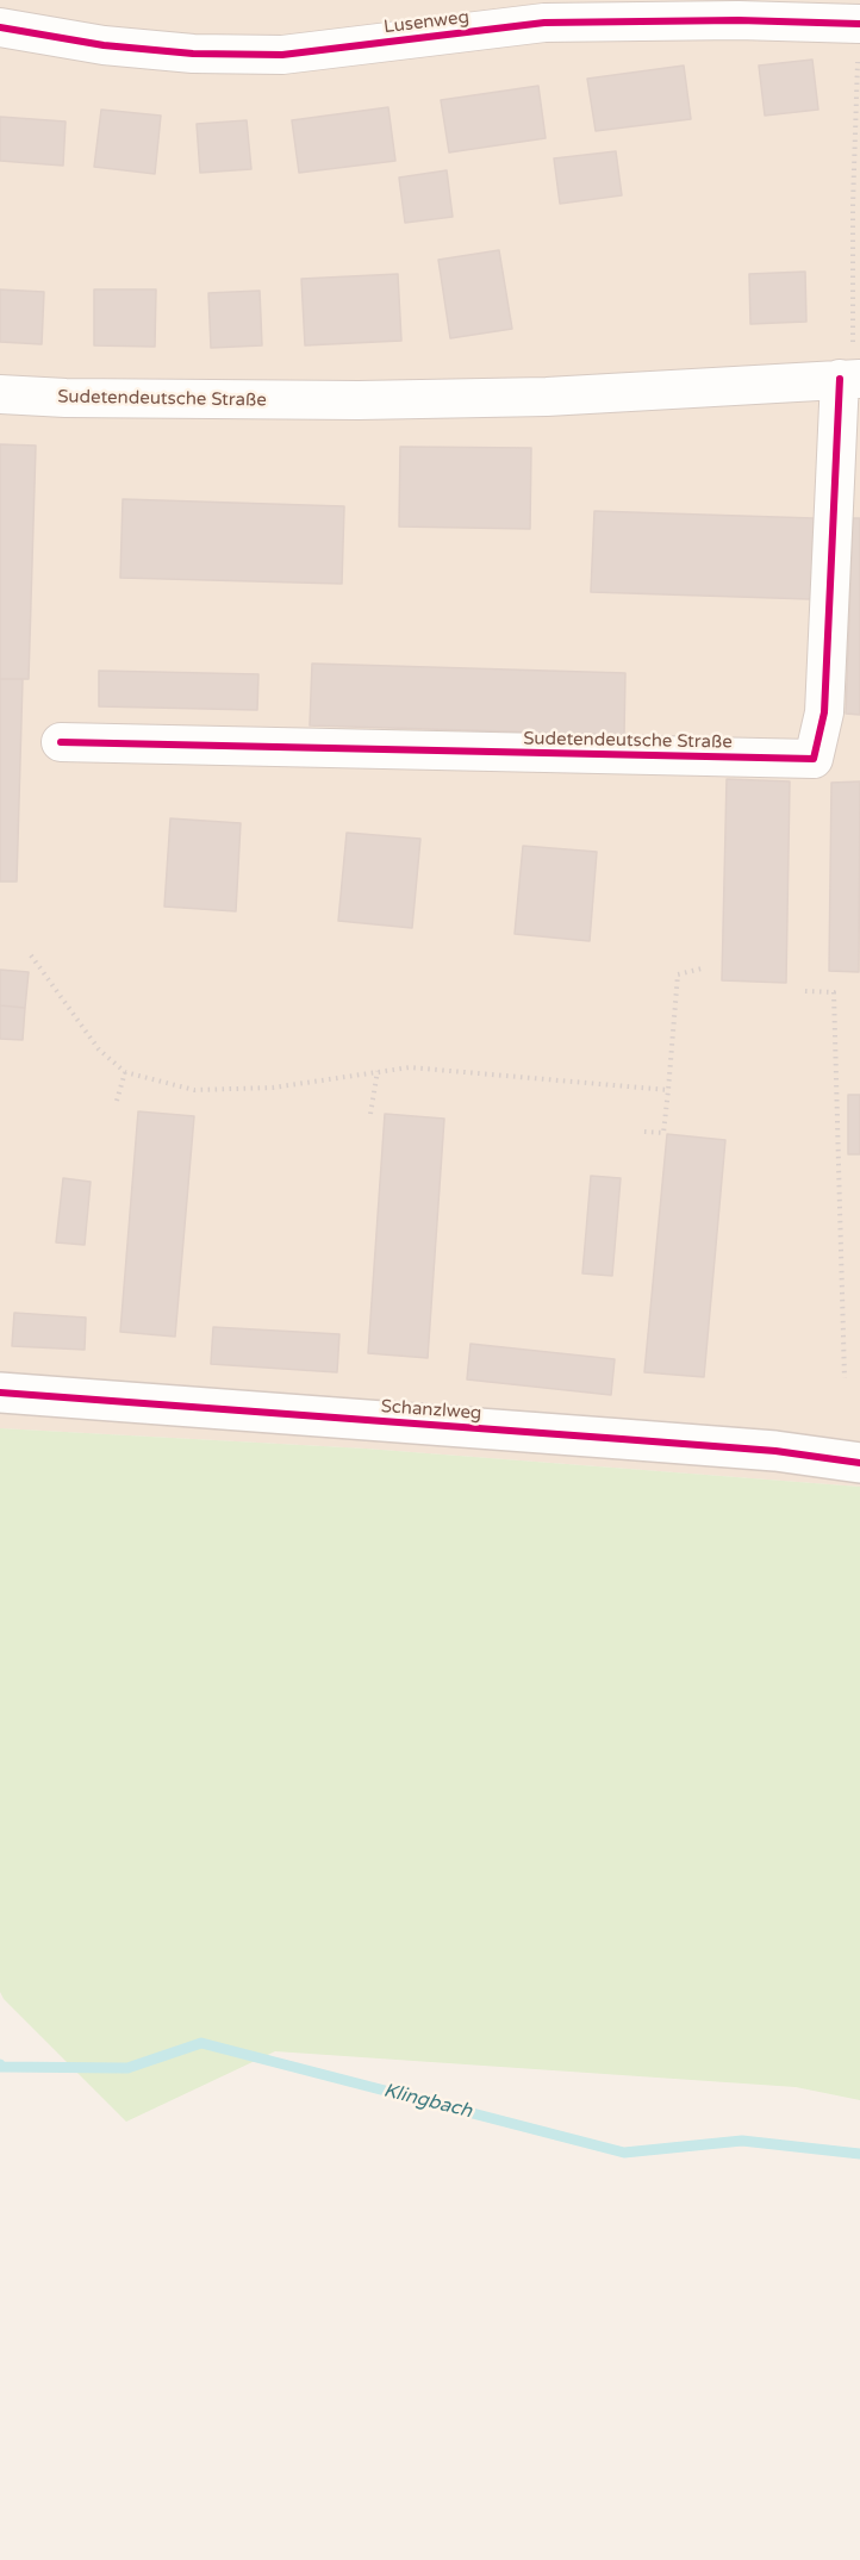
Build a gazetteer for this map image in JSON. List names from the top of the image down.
{
  "streets": {
    "street": ["Lusenweg", "Sudetendeutsche Straße", "Schanzlweg"]
  },
  "water": ["Klingbach"]
}
